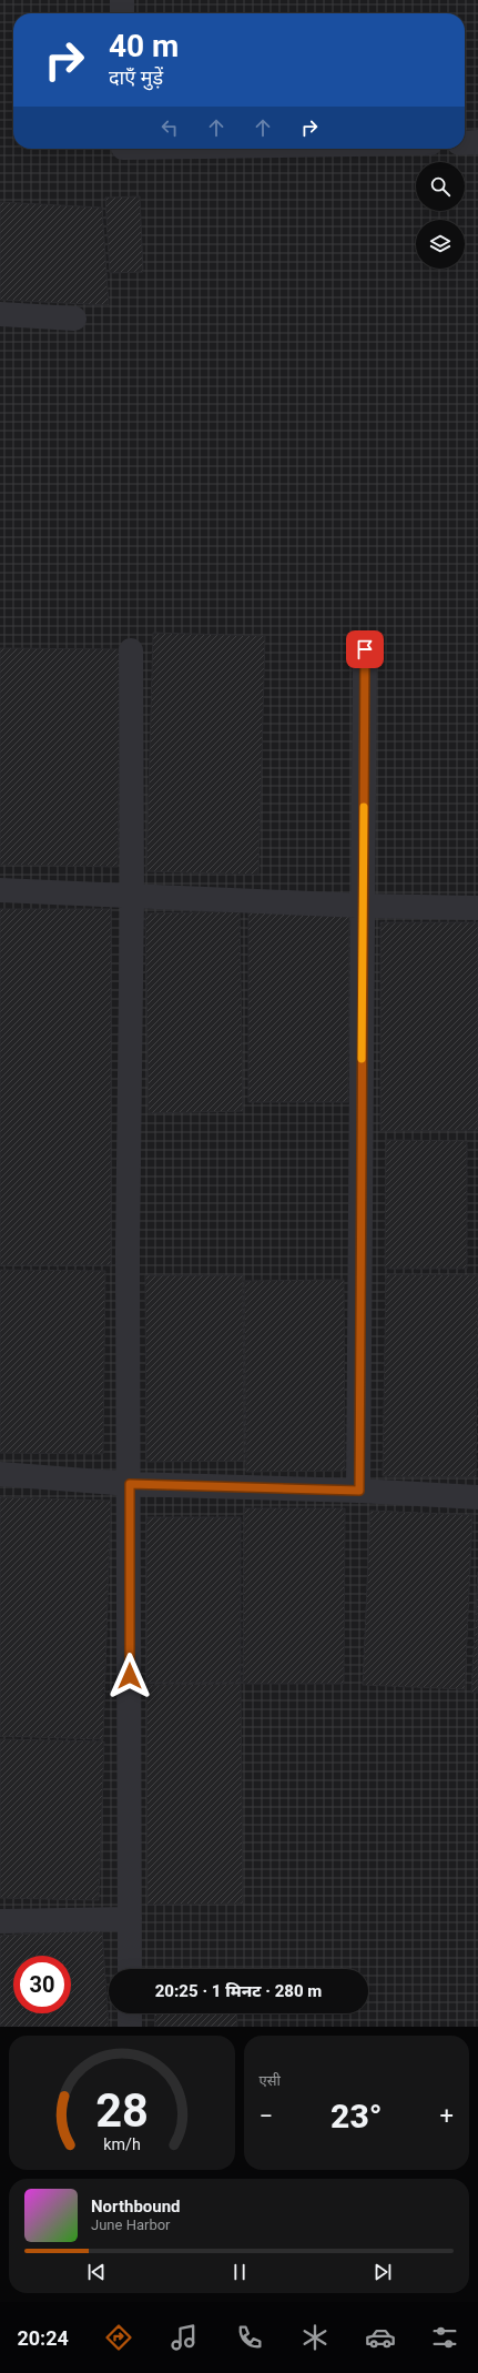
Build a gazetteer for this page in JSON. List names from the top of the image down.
{
  "page": {
    "turn": ["40 m", "दाएँ मुड़ें"],
    "limit": "30",
    "trip": "20:25 · 1 मिनट · 280 m",
    "tile": "एसी",
    "heat": ["−", "23°", "+"],
    "song": ["Northbound", "June Harbor"],
    "tabs": "20:24",
    "gauge": ["28", "km/h"]
  }
}
